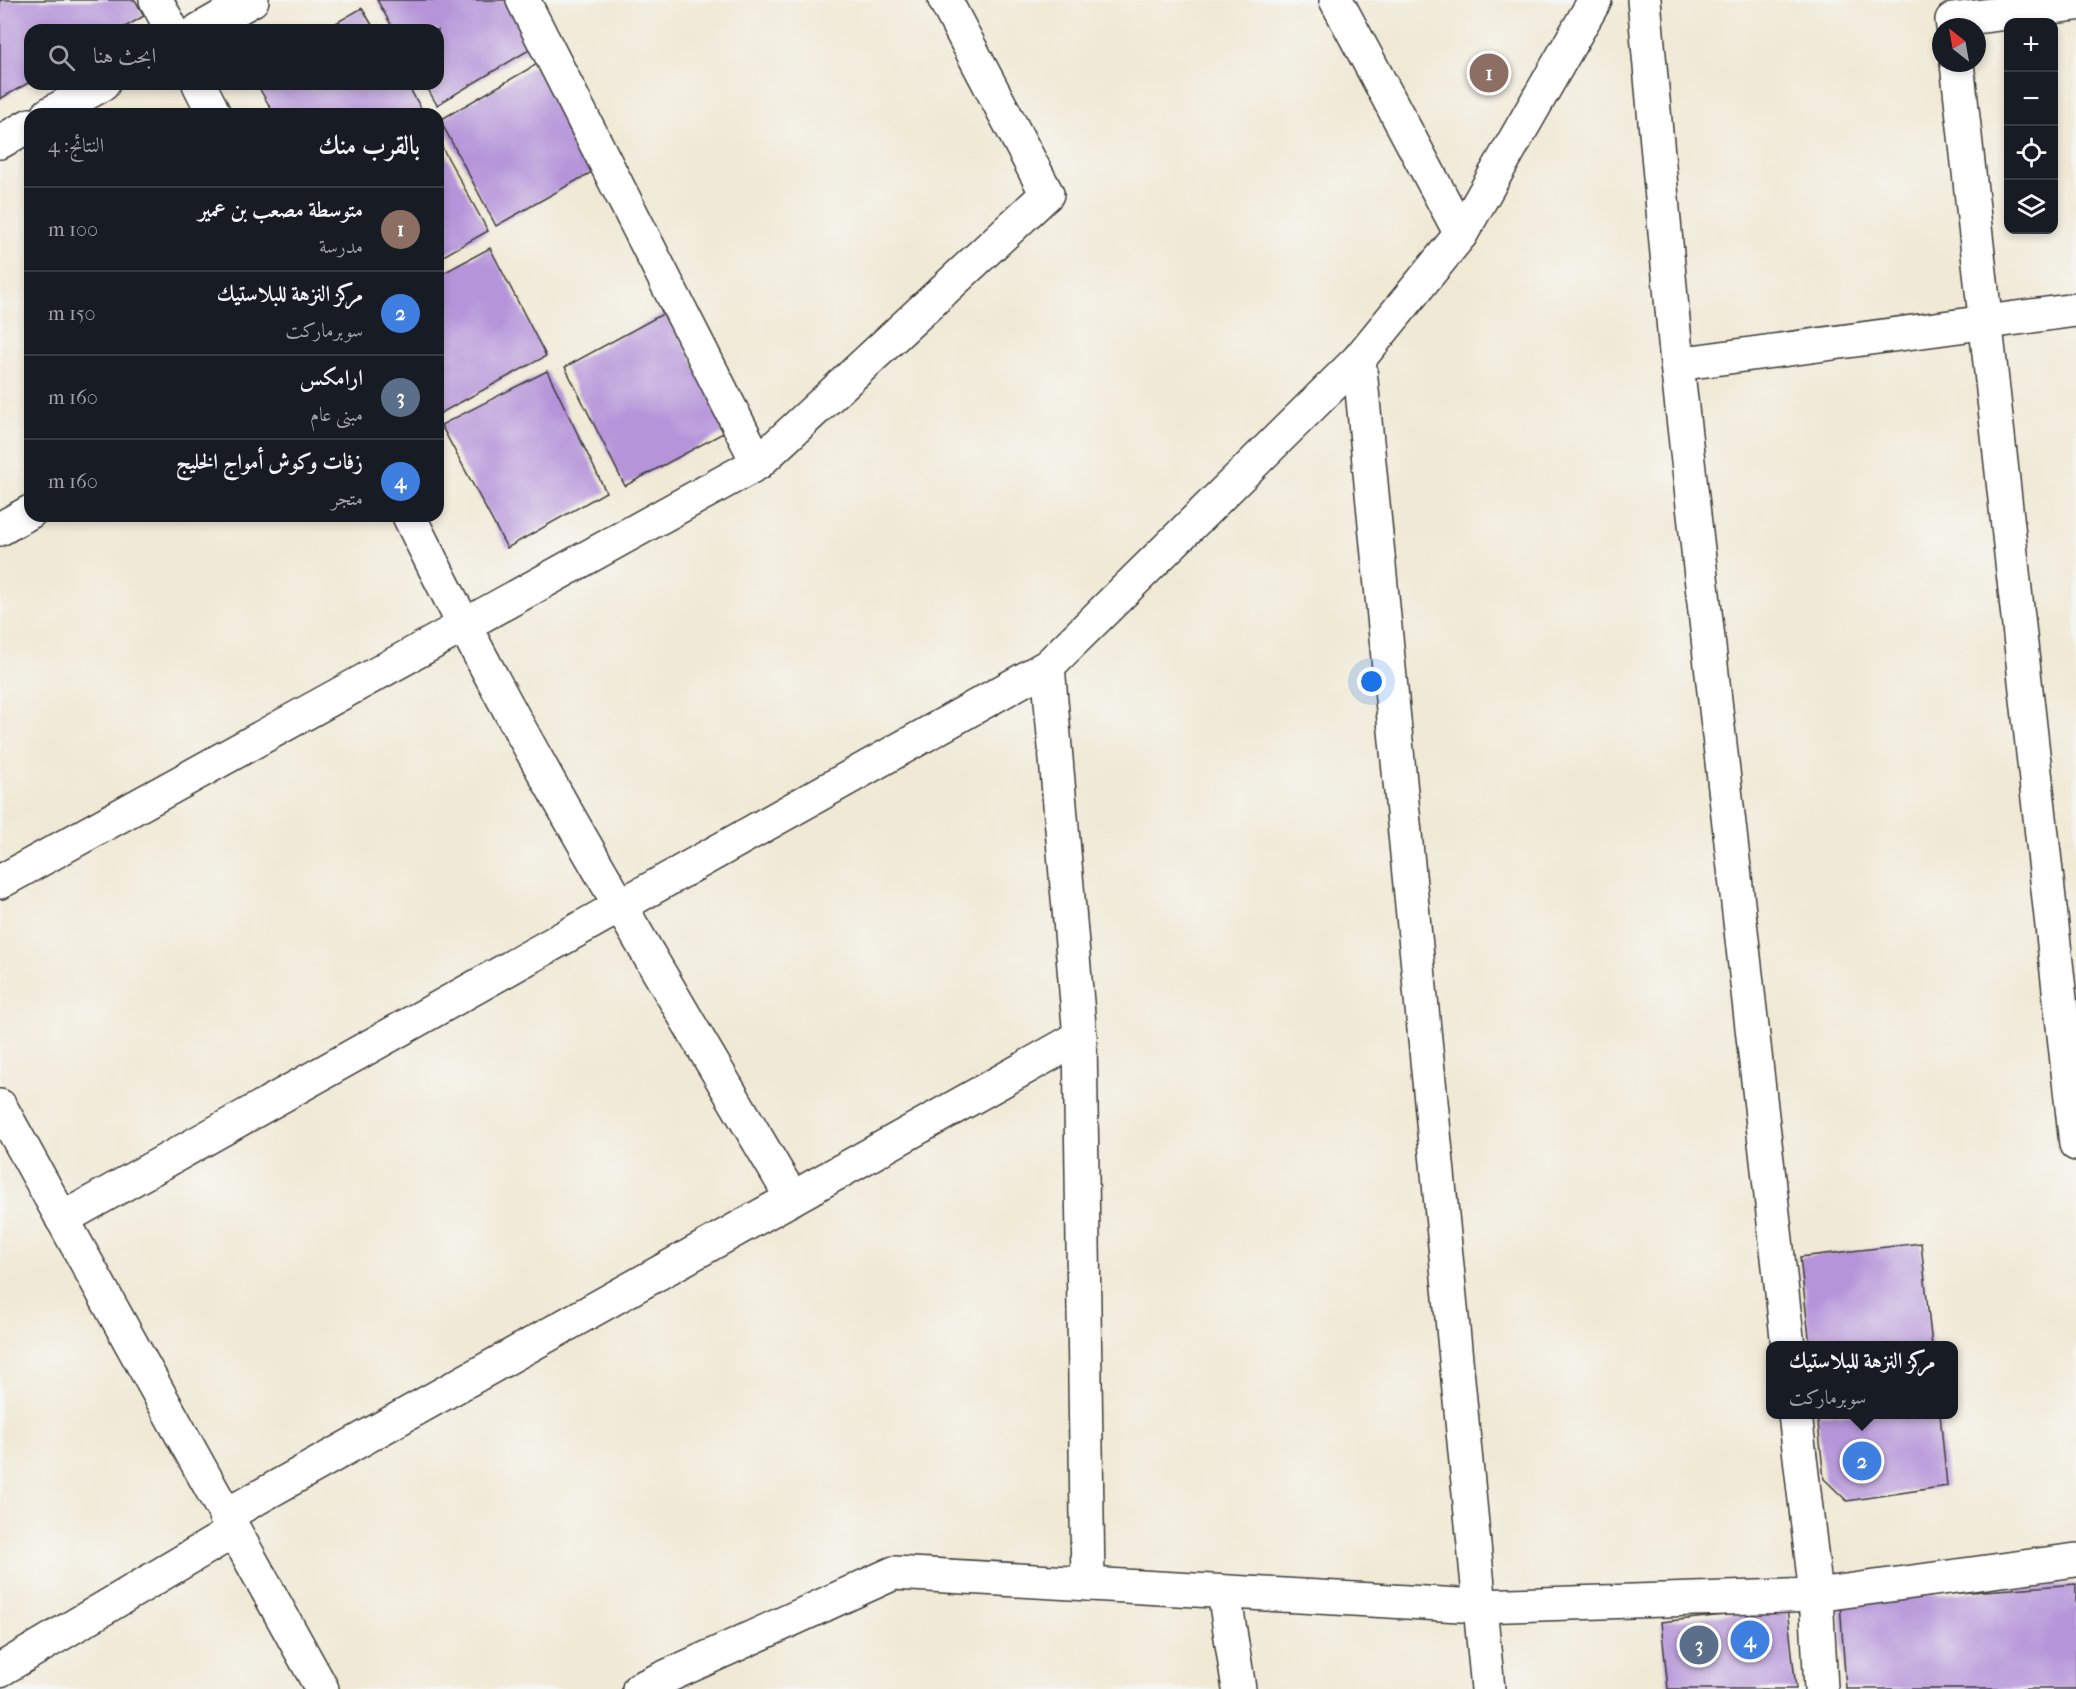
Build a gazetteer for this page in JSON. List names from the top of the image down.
{
  "north": "top left",
  "page": {
    "map_buttons": ["+", "−"],
    "search": "ابحث هنا",
    "pins": [
      "1",
      "2",
      "4",
      "3"
    ],
    "heading": ["بالقرب منك", "النتائج: 4"],
    "list": [
      {
        "mark": "1",
        "name": "متوسطة مصعب بن عمير",
        "note": "مدرسة",
        "value": "100 m"
      },
      {
        "mark": "2",
        "name": "مركز النزهة للبلاستيك",
        "note": "سوبرماركت",
        "value": "150 m"
      },
      {
        "mark": "3",
        "name": "ارامكس",
        "note": "مبنى عام",
        "value": "160 m"
      },
      {
        "mark": "4",
        "name": "زفات وكوش أمواج الخليج",
        "note": "متجر",
        "value": "160 m"
      }
    ],
    "popup": ["مركز النزهة للبلاستيك", "سوبرماركت"]
  }
}
